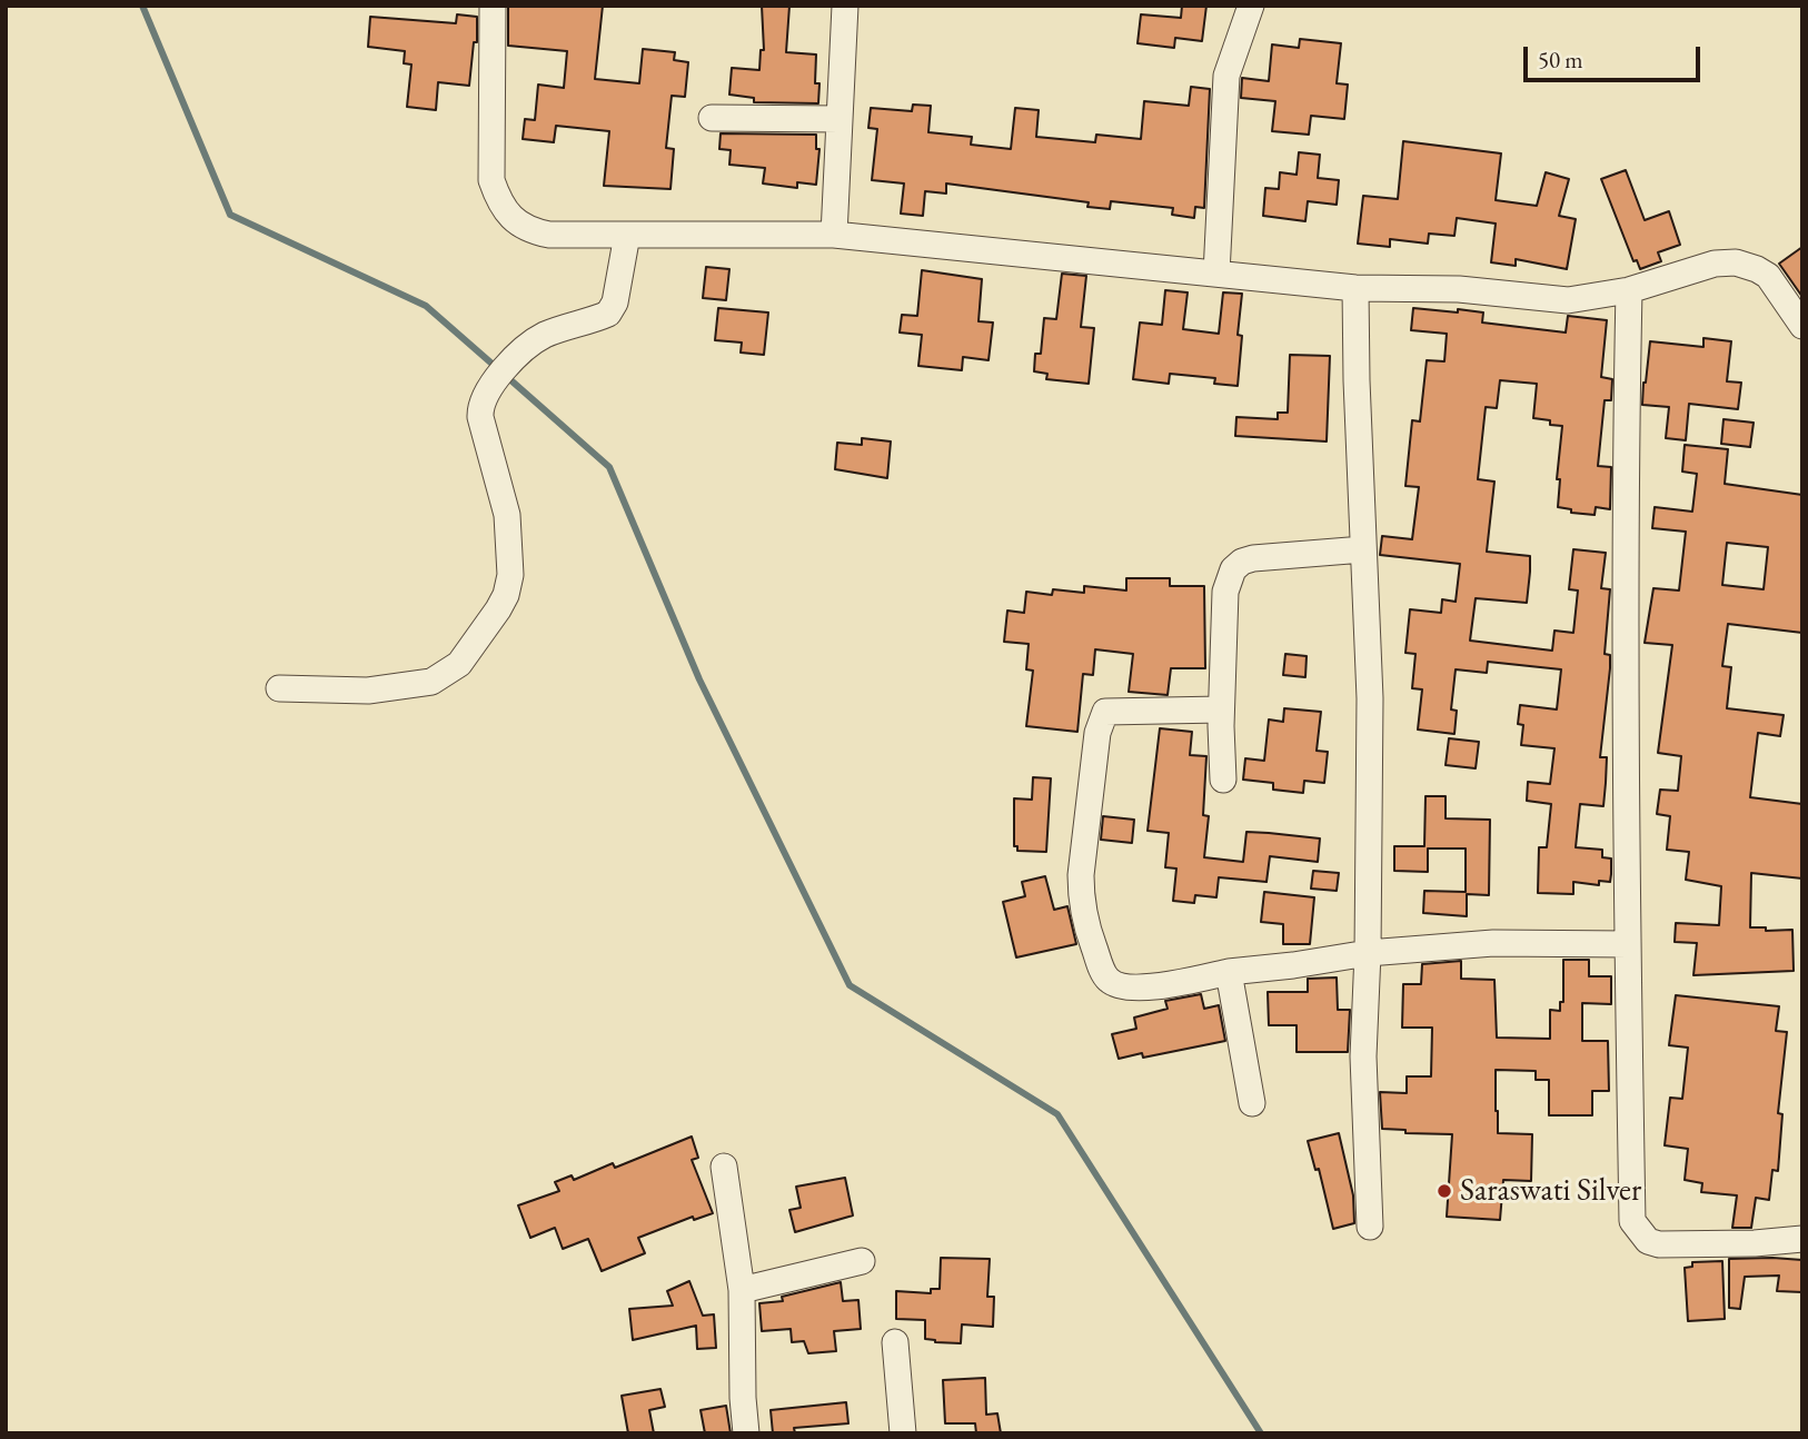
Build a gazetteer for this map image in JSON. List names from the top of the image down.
{
  "places": ["Saraswati Silver"],
  "scale_bar": "50 m"
}
